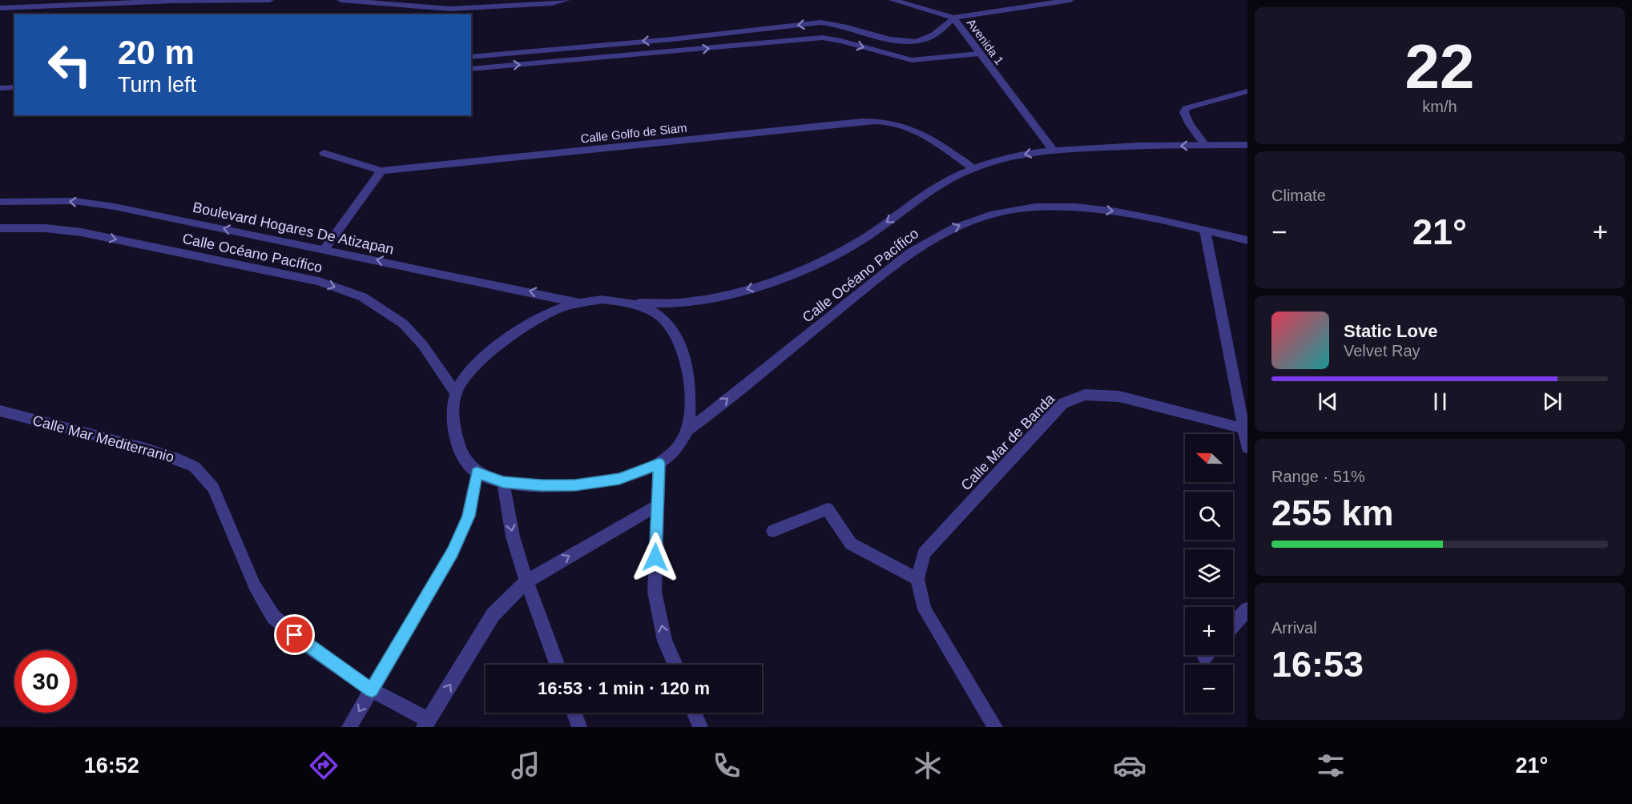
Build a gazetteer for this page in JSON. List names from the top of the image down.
{
  "streets": {
    "street": [
      "Avenida 1",
      "Calle Golfo de Siam",
      "Boulevard Hogares De Atizapan",
      "Calle Océano Pacífico",
      "Calle Mar Mediterranio",
      "Calle Mar de Banda"
    ]
  },
  "one_way": ["Boulevard Hogares De Atizapan"],
  "north": "left",
  "page": {
    "tile": [
      ["22", "km/h"],
      "Climate",
      ["Range · 51%", "255 km"],
      ["Arrival", "16:53"]
    ],
    "turn": ["20 m", "Turn left"],
    "heat": ["−", "21°", "+"],
    "song": ["Static Love", "Velvet Ray"],
    "map_buttons": ["+", "−"],
    "limit": "30",
    "trip": "16:53 · 1 min · 120 m",
    "tabs": ["16:52", "21°"]
  }
}
